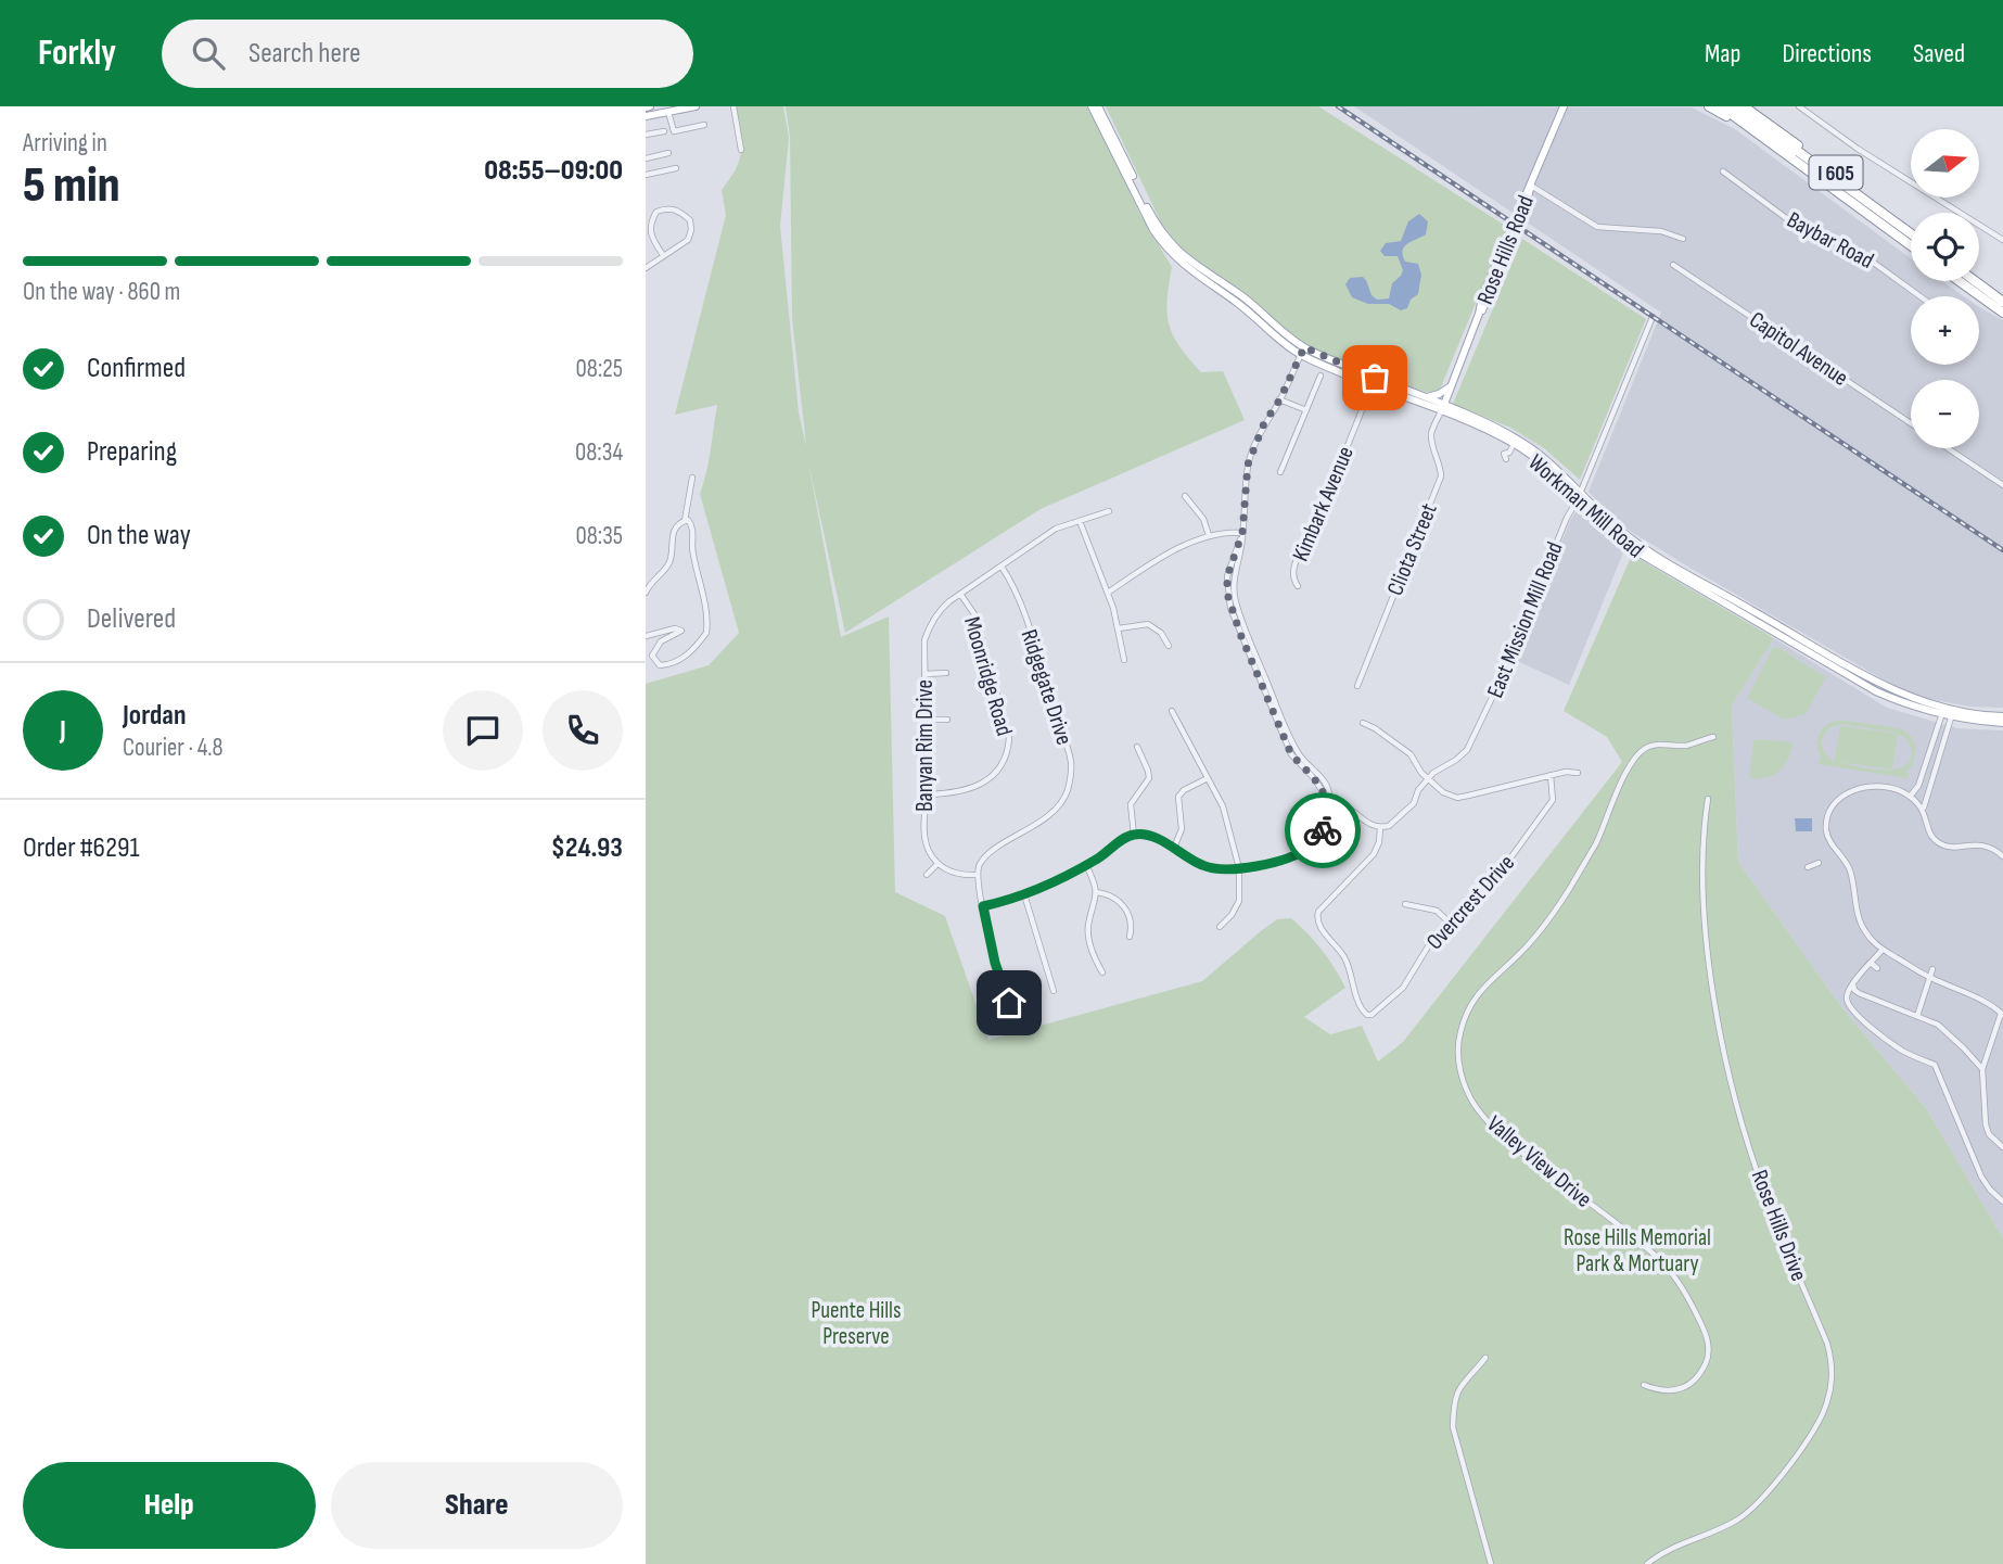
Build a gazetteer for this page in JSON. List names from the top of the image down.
{
  "streets": {
    "highway": ["I 605"],
    "main road": ["Rose Hills Road", "Workman Mill Road"],
    "street": [
      "Baybar Road",
      "Capitol Avenue",
      "Kimbark Avenue",
      "Cliota Street",
      "East Mission Mill Road",
      "Moonridge Road",
      "Ridgegate Drive",
      "Banyan Rim Drive",
      "Overcrest Drive",
      "Valley View Drive",
      "Rose Hills Drive"
    ]
  },
  "crossings": [
    ["Rose Hills Road", "Workman Mill Road"],
    ["Rose Hills Road", "Cliota Street"],
    ["Kimbark Avenue", "Workman Mill Road"],
    ["Workman Mill Road", "Cliota Street"],
    ["Workman Mill Road", "East Mission Mill Road"],
    ["Moonridge Road", "Banyan Rim Drive"],
    ["Ridgegate Drive", "Banyan Rim Drive"]
  ],
  "parks": ["Rose Hills Memorial Park & Mortuary", "Puente Hills Preserve"],
  "north": "right",
  "page": {
    "header": "Forkly",
    "search": "Search here",
    "nav": ["Map", "Directions", "Saved"],
    "heading": ["5 min", "Arriving in", "08:55–09:00"],
    "panel": [
      "Jordan",
      "Courier · 4.8",
      "Order #6291",
      "$24.93"
    ],
    "map_buttons": ["+", "−"],
    "bar": "On the way · 860 m",
    "list": [
      ["Confirmed", "08:25"],
      ["Preparing", "08:34"],
      ["On the way", "08:35"],
      "Delivered"
    ],
    "round": "J",
    "buttons": ["Help", "Share"]
  }
}
